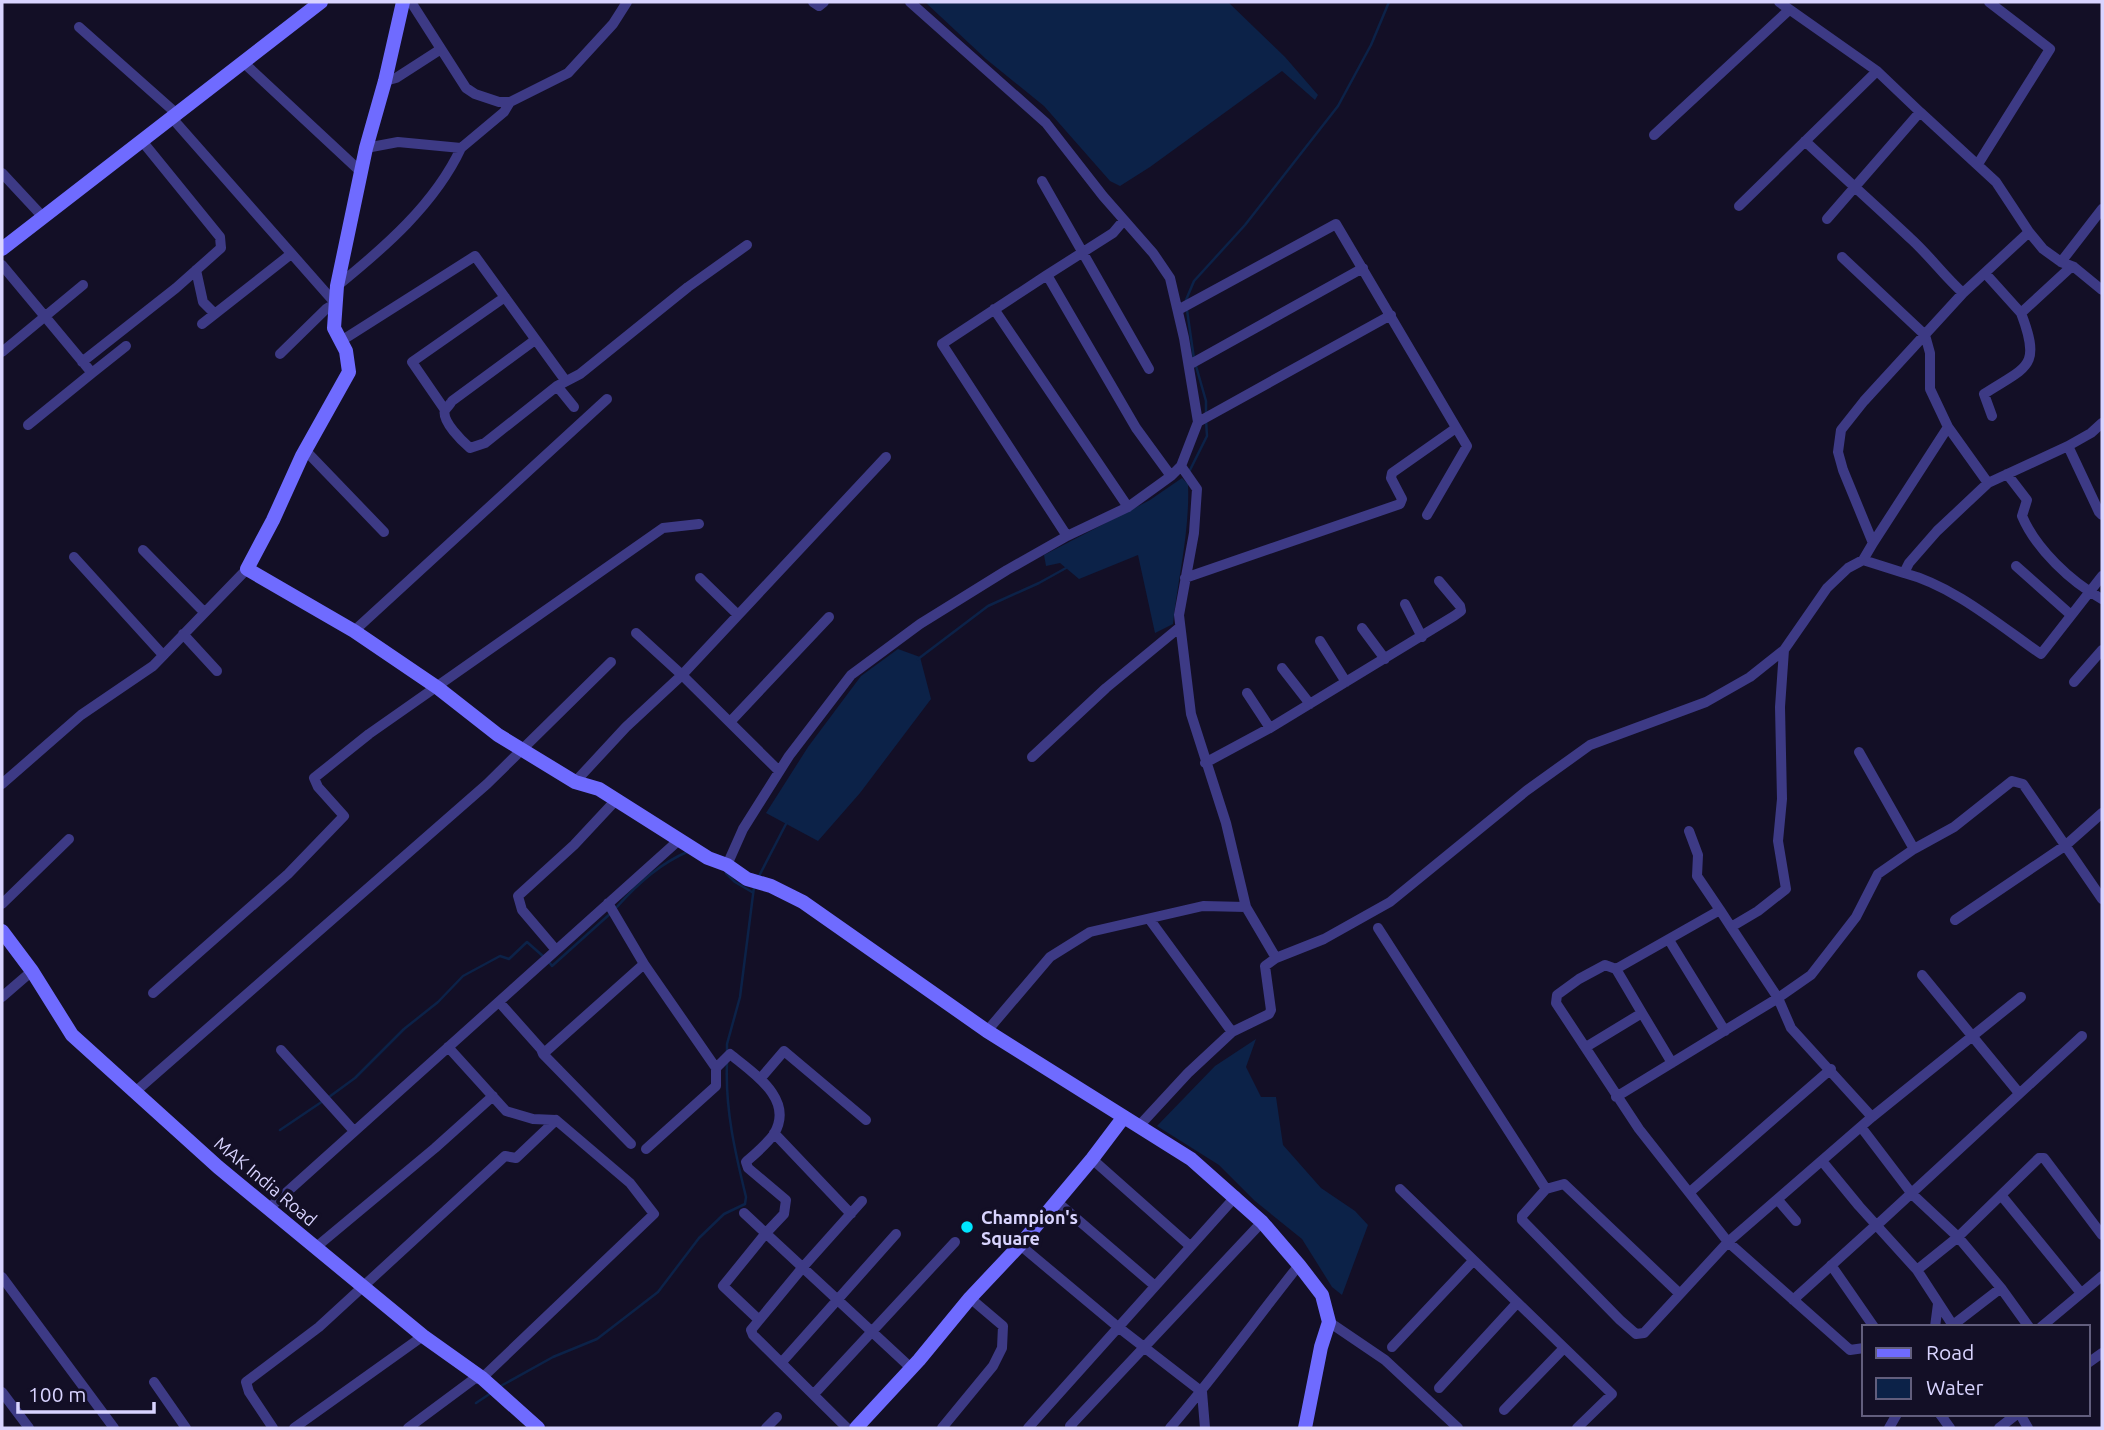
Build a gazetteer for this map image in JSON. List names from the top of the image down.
{
  "streets": {
    "street": ["MAK India Road"]
  },
  "places": ["Champion's Square"],
  "legend": ["Road", "Water"],
  "scale_bar": "100 m"
}
